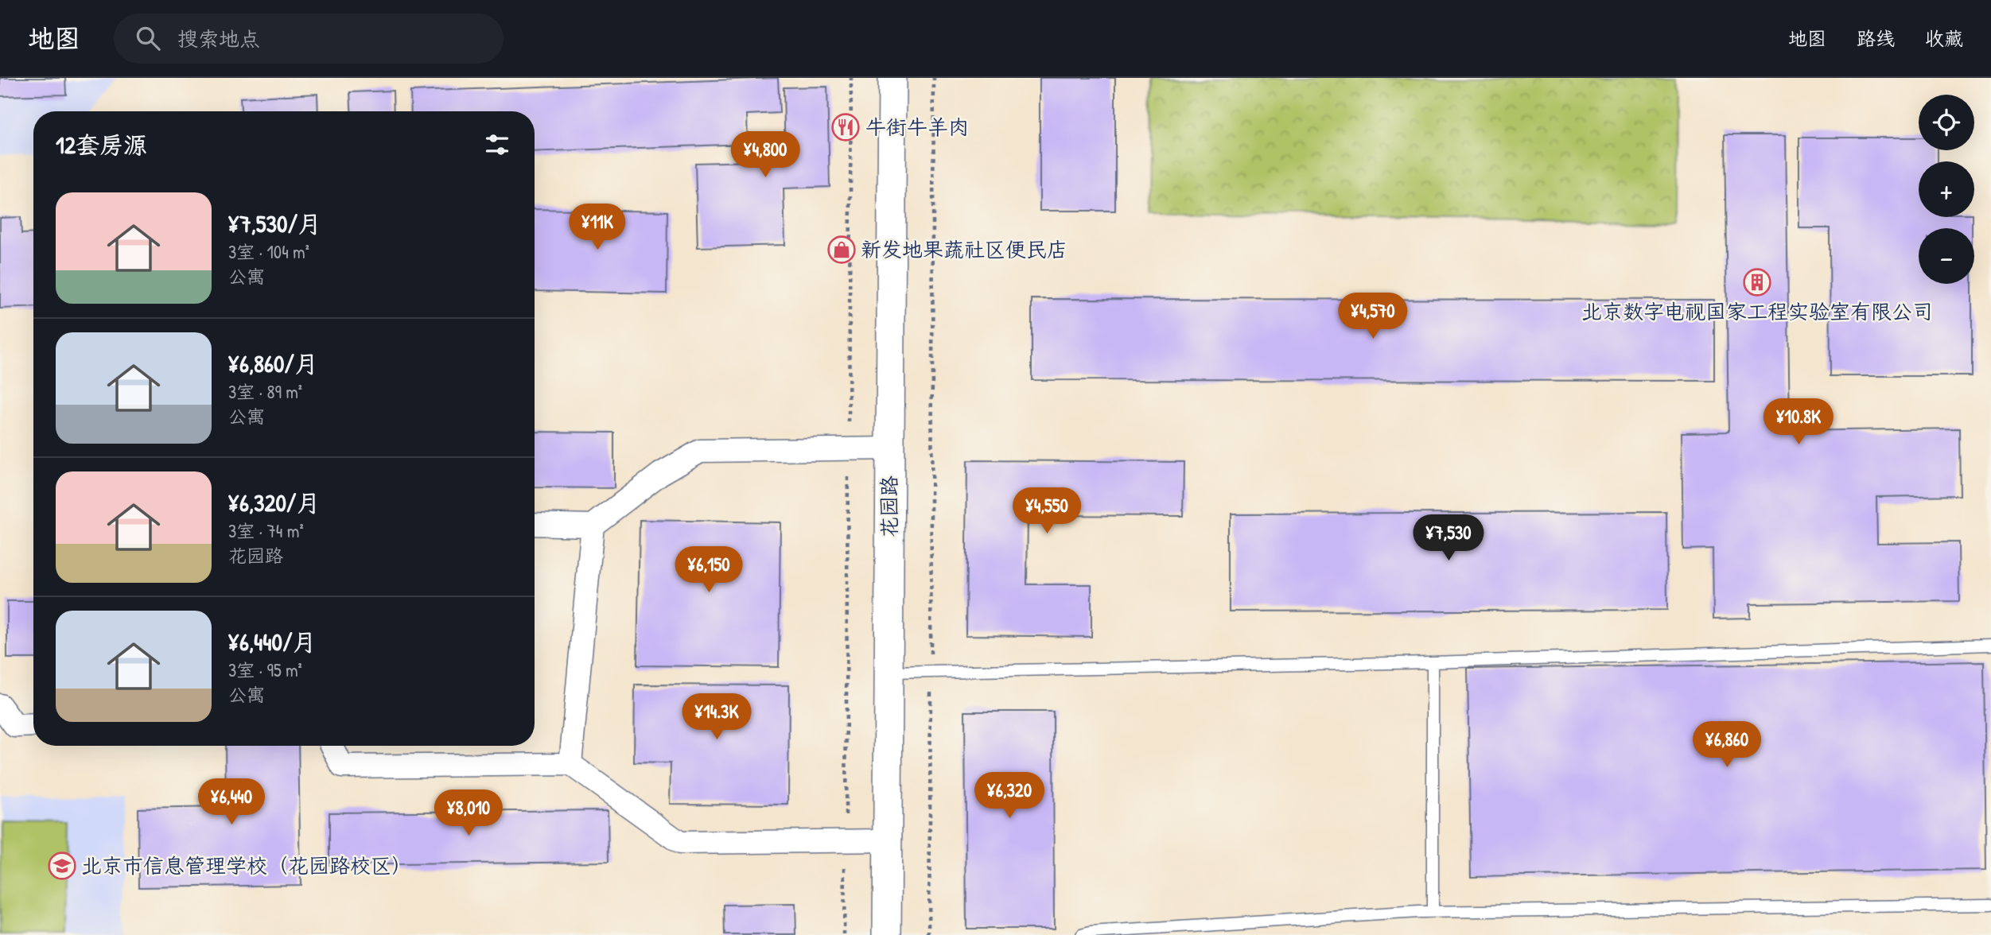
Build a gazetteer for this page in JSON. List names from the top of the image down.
{
  "streets": {
    "street": ["花园路"]
  },
  "places": {
    "restaurant": ["牛街牛羊肉"],
    "shop": ["新发地果蔬社区便民店"],
    "building": ["北京数字电视国家工程实验室有限公司"],
    "school or university": ["北京市信息管理学校（花园路校区）"]
  },
  "page": {
    "header": "地图",
    "search": "搜索地点",
    "nav": ["地图", "路线", "收藏"],
    "map_buttons": ["+", "−"],
    "heading": "12套房源",
    "price": [
      "¥4,800",
      "¥11K",
      "¥4,570",
      "¥10.8K",
      "¥4,550",
      "¥7,530",
      "¥6,150",
      "¥14.3K",
      "¥6,860",
      "¥6,320",
      "¥6,440",
      "¥8,010"
    ],
    "list": [
      {
        "name": "¥7,530/月",
        "note": "3室 · 104 m² · 公寓"
      },
      {
        "name": "¥6,860/月",
        "note": "3室 · 89 m² · 公寓"
      },
      {
        "name": "¥6,320/月",
        "note": "3室 · 74 m² · 花园路"
      },
      {
        "name": "¥6,440/月",
        "note": "3室 · 95 m² · 公寓"
      }
    ]
  }
}
